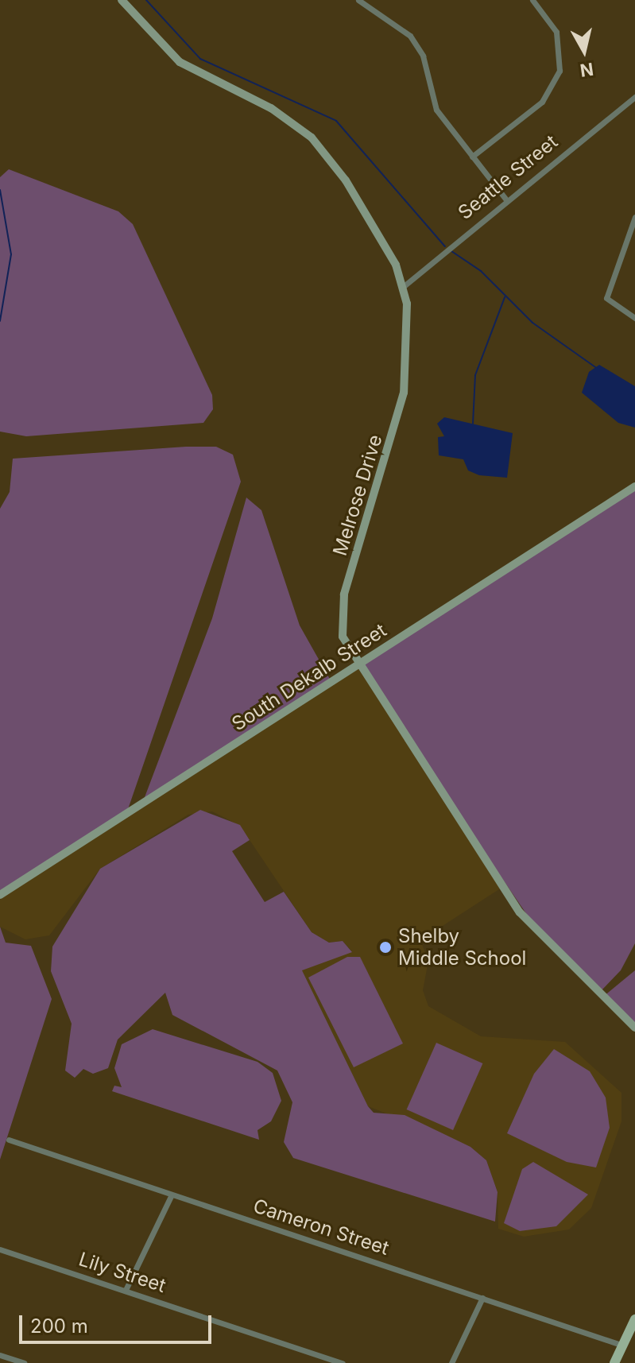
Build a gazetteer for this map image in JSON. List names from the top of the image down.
{
  "streets": {
    "street": [
      "Seattle Street",
      "Melrose Drive",
      "South Dekalb Street",
      "Cameron Street",
      "Lily Street"
    ]
  },
  "crossings": [
    ["Seattle Street", "Melrose Drive"],
    ["Melrose Drive", "South Dekalb Street"]
  ],
  "places": ["Shelby Middle School"],
  "scale_bar": "200 m",
  "north": "bottom"
}
